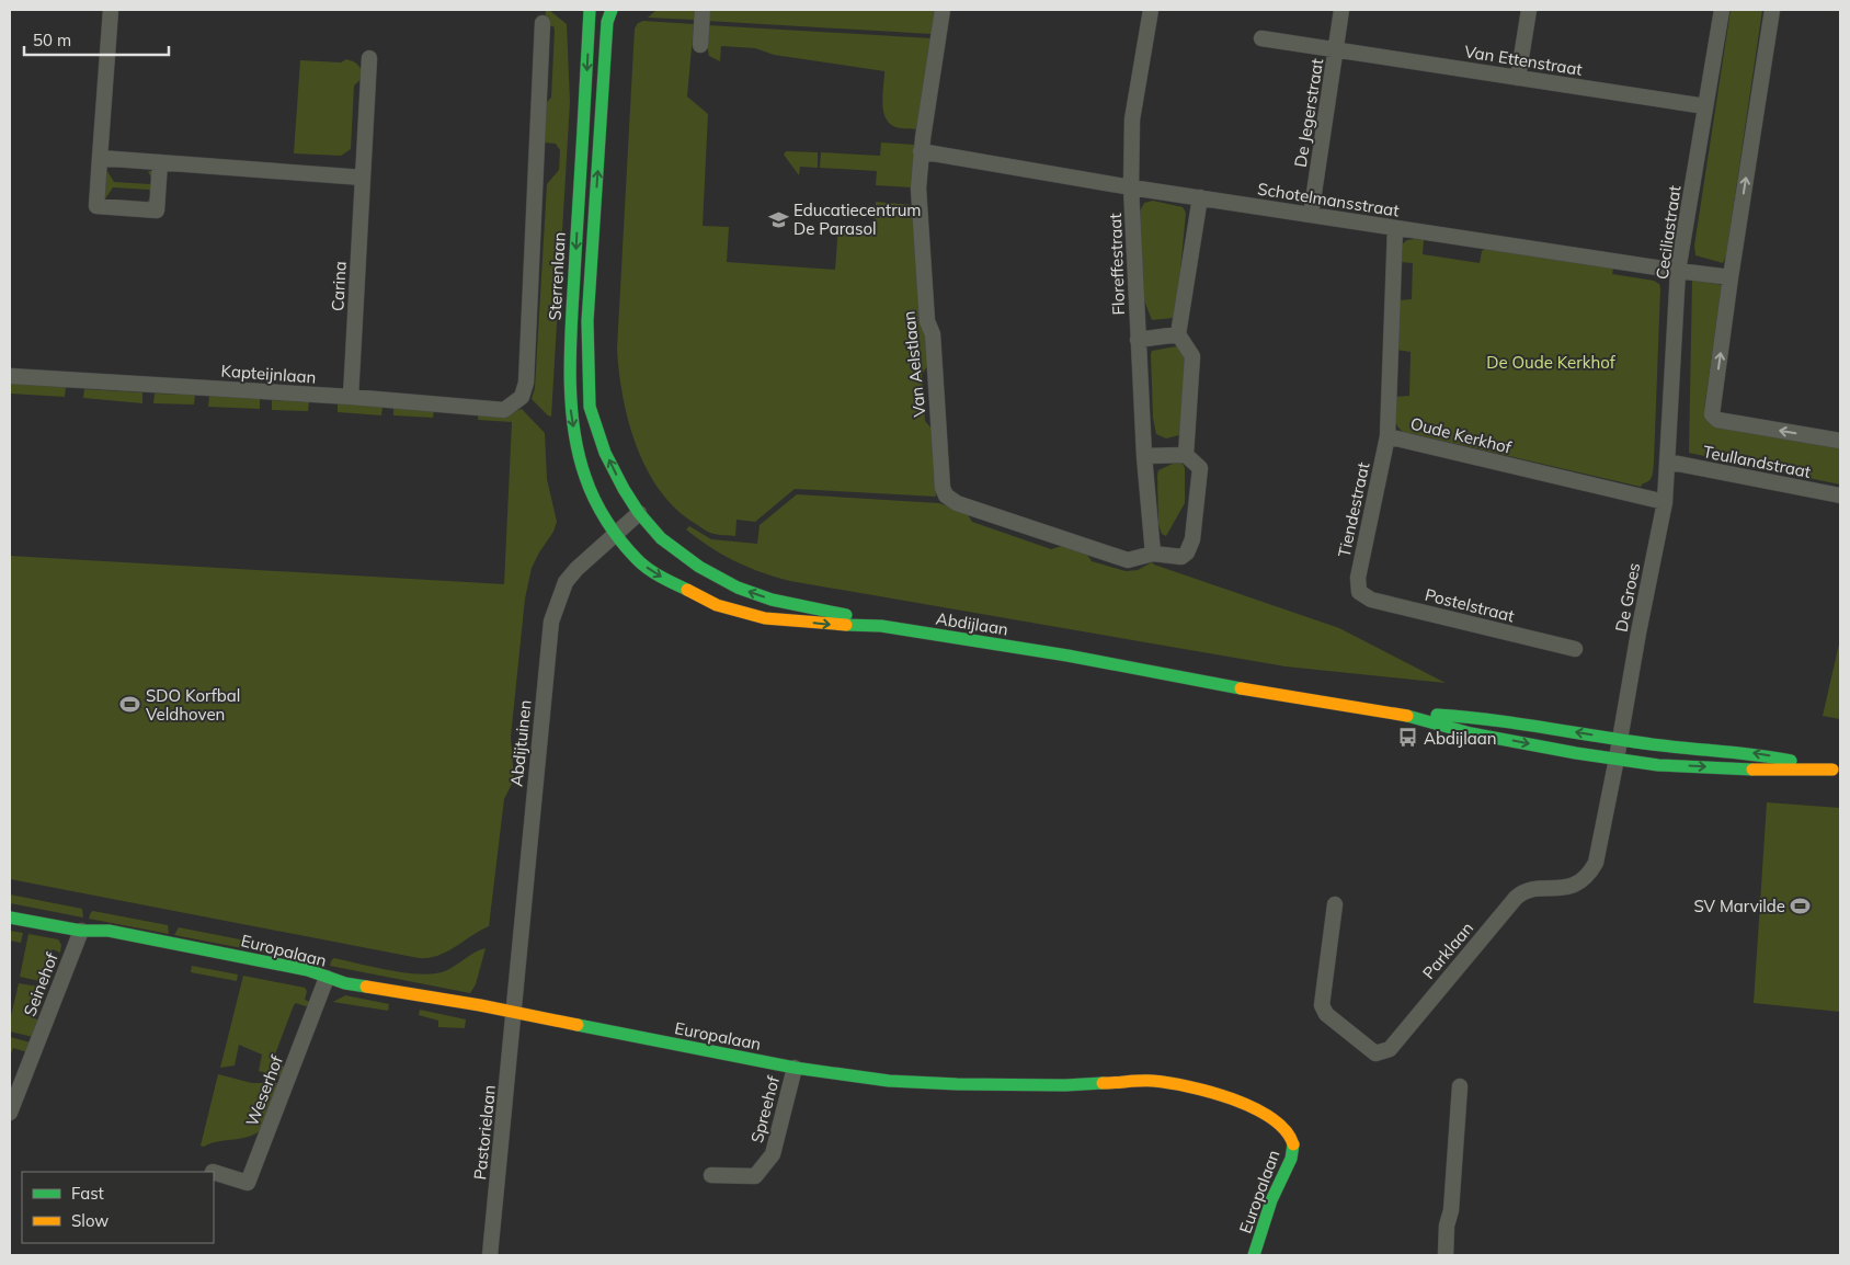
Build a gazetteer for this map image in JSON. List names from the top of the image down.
{
  "streets": {
    "street": [
      "Van Ettenstraat",
      "De Jegerstraat",
      "Schotelmansstraat",
      "Ceciliastraat",
      "Floreffestraat",
      "Sterrenlaan",
      "Carina",
      "Van Aelstlaan",
      "Kapteijnlaan",
      "Oude Kerkhof",
      "Teullandstraat",
      "Tiendestraat",
      "De Groes",
      "Postelstraat",
      "Abdijlaan",
      "Abdijtuinen",
      "Europalaan",
      "Parklaan",
      "Seinehof",
      "Weserhof",
      "Spreehof",
      "Pastorielaan"
    ]
  },
  "crossings": [
    ["Van Ettenstraat", "De Jegerstraat"],
    ["Van Ettenstraat", "Ceciliastraat"],
    ["De Jegerstraat", "Schotelmansstraat"],
    ["Schotelmansstraat", "Ceciliastraat"],
    ["Schotelmansstraat", "Floreffestraat"],
    ["Schotelmansstraat", "Van Aelstlaan"],
    ["Schotelmansstraat", "Oude Kerkhof"],
    ["Schotelmansstraat", "Teullandstraat"],
    ["Ceciliastraat", "Teullandstraat"],
    ["Ceciliastraat", "De Groes"],
    ["Floreffestraat", "Van Aelstlaan"],
    ["Sterrenlaan", "Kapteijnlaan"],
    ["Sterrenlaan", "Abdijlaan"],
    ["Sterrenlaan", "Abdijtuinen"],
    ["Carina", "Kapteijnlaan"],
    ["Oude Kerkhof", "Tiendestraat"],
    ["Oude Kerkhof", "De Groes"],
    ["Teullandstraat", "De Groes"],
    ["Tiendestraat", "Postelstraat"],
    ["De Groes", "Abdijlaan"],
    ["De Groes", "Parklaan"],
    ["Abdijlaan", "Abdijtuinen"],
    ["Abdijlaan", "Parklaan"],
    ["Abdijtuinen", "Europalaan"],
    ["Abdijtuinen", "Pastorielaan"],
    ["Europalaan", "Seinehof"],
    ["Europalaan", "Weserhof"],
    ["Europalaan", "Spreehof"],
    ["Europalaan", "Pastorielaan"]
  ],
  "parks": ["De Oude Kerkhof"],
  "places": {
    "school or university": ["Educatiecentrum De Parasol"],
    "sports": ["SDO Korfbal Veldhoven", "SV Marvilde"],
    "bus stop": ["Abdijlaan"]
  },
  "legend": ["Fast", "Slow"],
  "scale_bar": "50 m"
}
